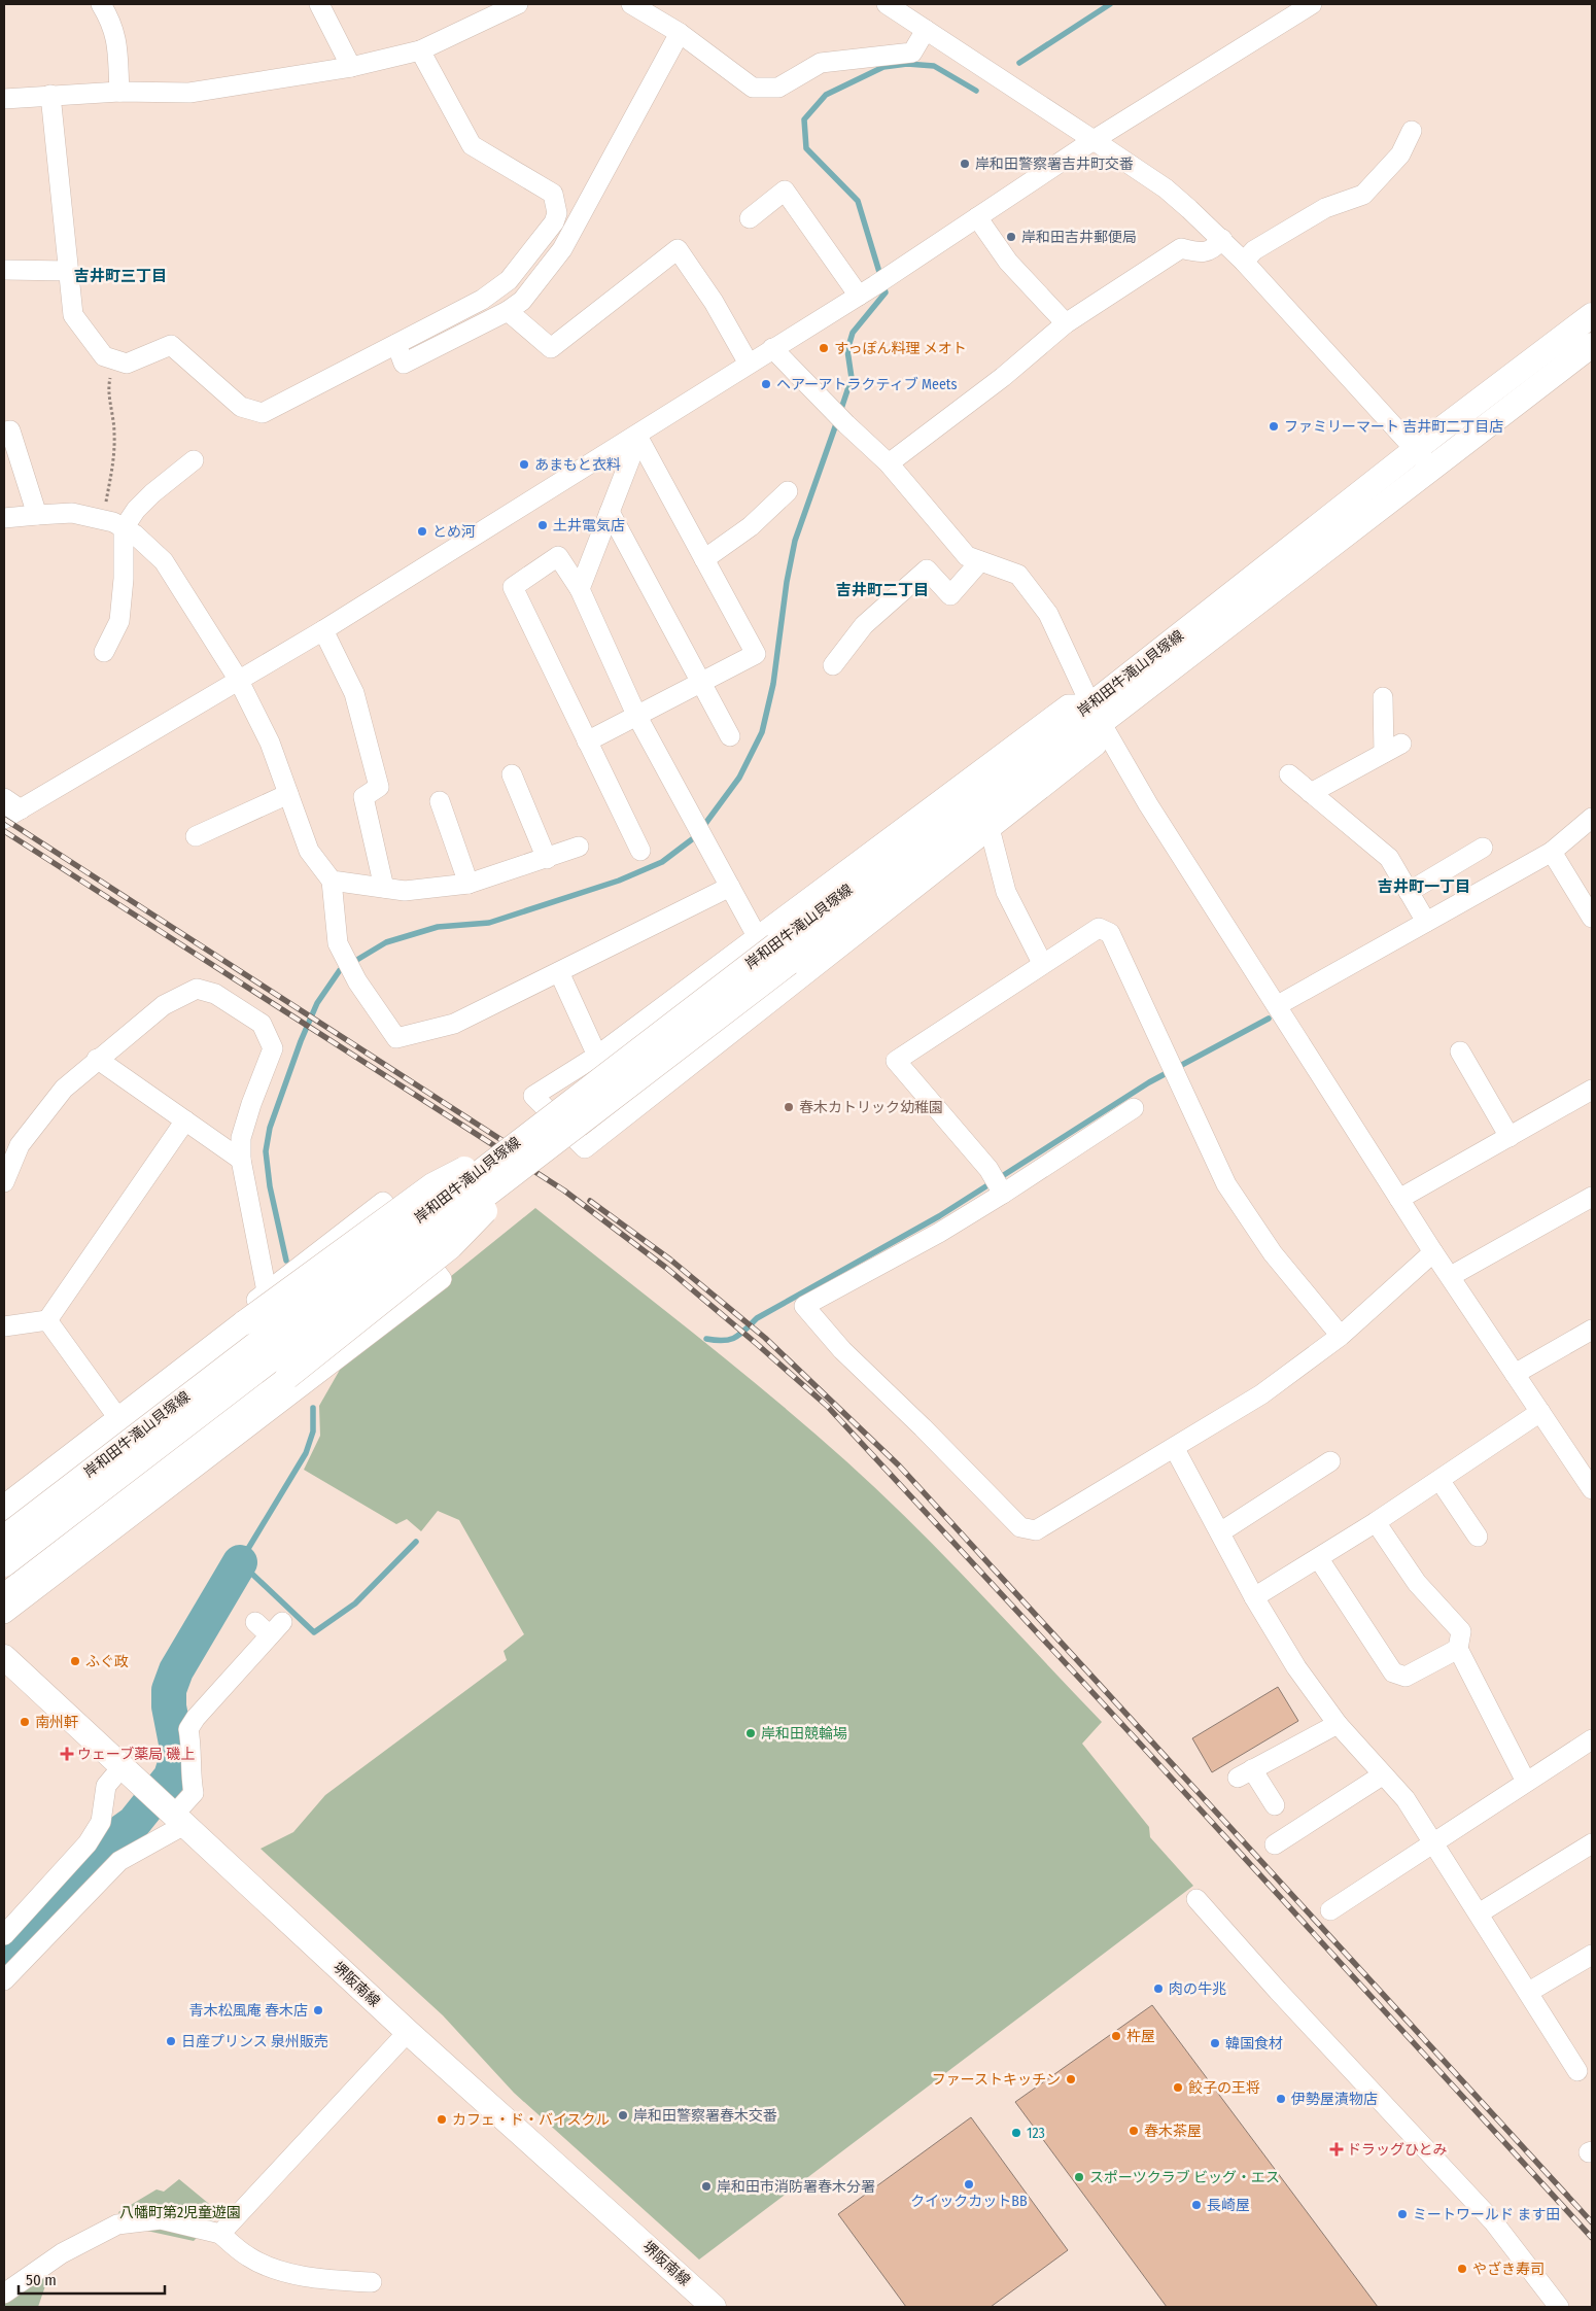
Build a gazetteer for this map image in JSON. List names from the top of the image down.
{
  "streets": {
    "main road": ["岸和田牛滝山貝塚線", "堺阪南線"]
  },
  "districts": ["吉井町三丁目", "吉井町二丁目", "吉井町一丁目"],
  "parks": ["八幡町第2児童遊園"],
  "places": {
    "other": [
      "岸和田警察署吉井町交番",
      "岸和田吉井郵便局",
      "すっぽん料理 メオト",
      "ヘアーアトラクティブ Meets",
      "ファミリーマート 吉井町二丁目店",
      "あまもと衣料",
      "土井電気店",
      "とめ河",
      "春木カトリック幼稚園",
      "ふぐ政",
      "南州軒",
      "岸和田競輪場",
      "肉の牛兆",
      "青木松風庵 春木店",
      "杵屋",
      "日産プリンス 泉州販売",
      "韓国食材",
      "ファーストキッチン",
      "餃子の王将",
      "伊勢屋漬物店",
      "岸和田警察署春木交番",
      "カフェ・ド・バイスクル",
      "春木茶屋",
      "123",
      "スポーツクラブ ビッグ・エス",
      "クイックカットBB",
      "岸和田市消防署春木分署",
      "長崎屋",
      "ミートワールド ます田",
      "やざき寿司"
    ],
    "health": ["ウェーブ薬局 磯上", "ドラッグひとみ"]
  },
  "scale_bar": "50 m"
}
